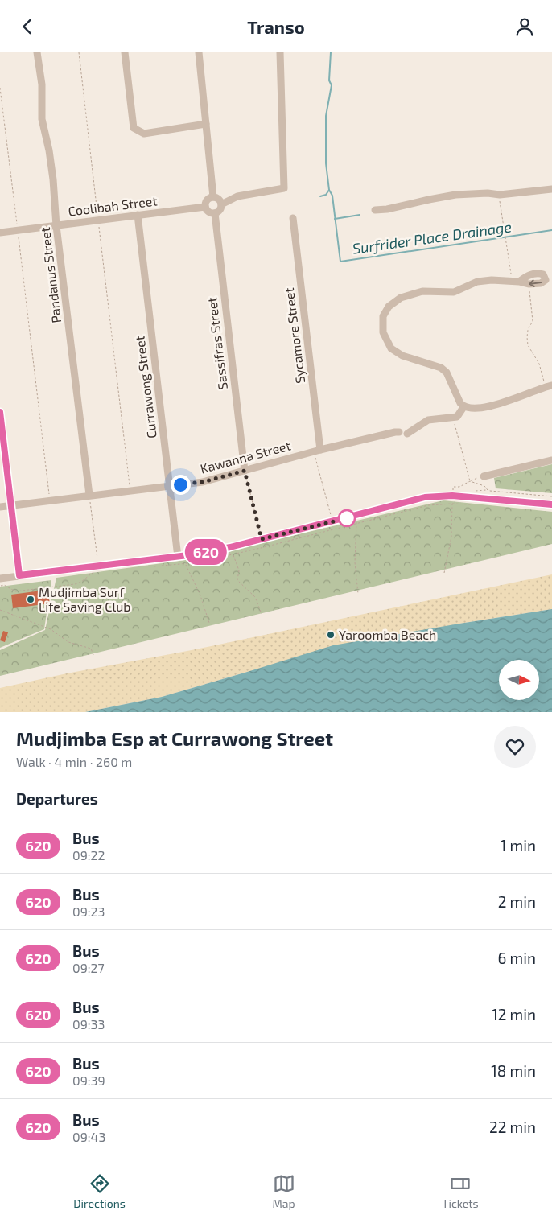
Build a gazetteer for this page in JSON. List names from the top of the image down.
{
  "streets": {
    "street": [
      "Coolibah Street",
      "Pandanus Street",
      "Sycamore Street",
      "Sassifras Street",
      "Currawong Street",
      "Kawanna Street"
    ]
  },
  "crossings": [
    ["Coolibah Street", "Pandanus Street"],
    ["Coolibah Street", "Sassifras Street"],
    ["Coolibah Street", "Currawong Street"],
    ["Pandanus Street", "Kawanna Street"],
    ["Sycamore Street", "Kawanna Street"],
    ["Sassifras Street", "Kawanna Street"],
    ["Currawong Street", "Kawanna Street"]
  ],
  "water": ["Surfrider Place Drainage"],
  "places": ["Mudjimba Surf Life Saving Club", "Yaroomba Beach"],
  "lines": ["bus line 620"],
  "north": "right",
  "page": {
    "header": "Transo",
    "on_map": "620",
    "heading": [
      ["Mudjimba Esp at Currawong Street", "Walk · 4 min · 260 m"],
      "Departures"
    ],
    "list": [
      {
        "mark": "620",
        "name": "Bus",
        "note": "09:22",
        "value": "1 min"
      },
      {
        "mark": "620",
        "name": "Bus",
        "note": "09:23",
        "value": "2 min"
      },
      {
        "mark": "620",
        "name": "Bus",
        "note": "09:27",
        "value": "6 min"
      },
      {
        "mark": "620",
        "name": "Bus",
        "note": "09:33",
        "value": "12 min"
      },
      {
        "mark": "620",
        "name": "Bus",
        "note": "09:39",
        "value": "18 min"
      },
      {
        "mark": "620",
        "name": "Bus",
        "note": "09:43",
        "value": "22 min"
      }
    ],
    "tabs": ["Directions", "Map", "Tickets"]
  }
}
